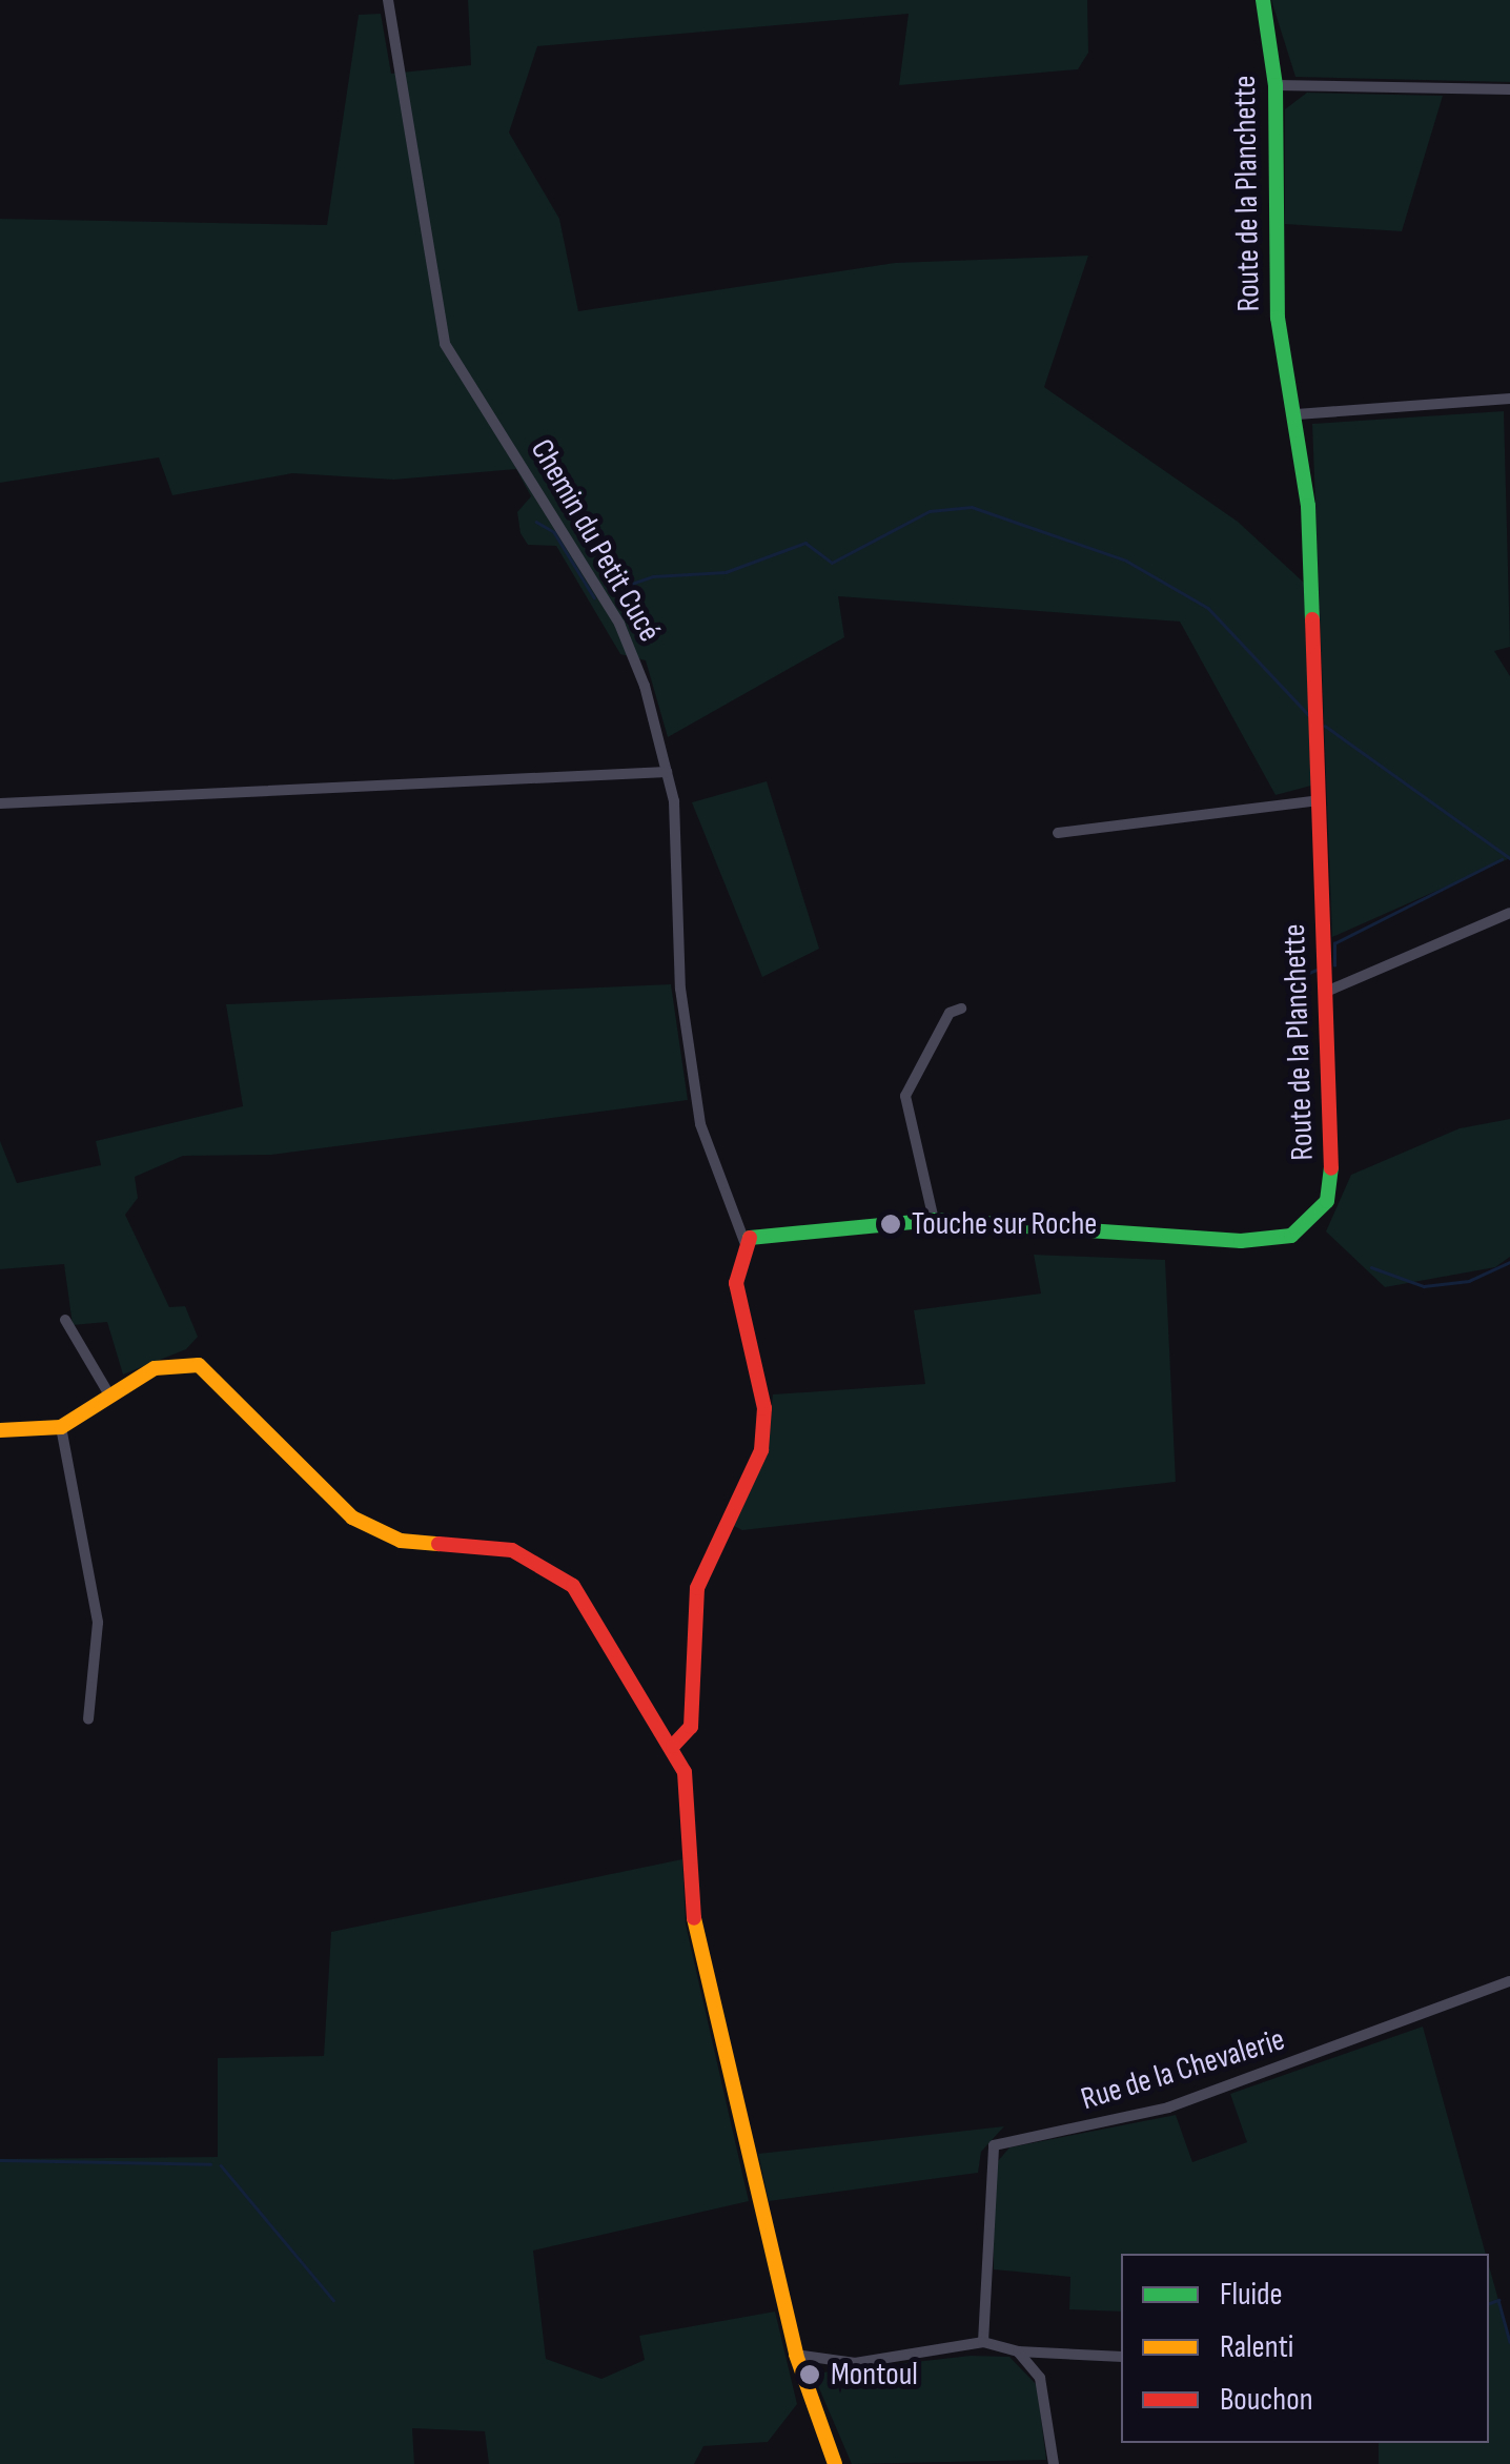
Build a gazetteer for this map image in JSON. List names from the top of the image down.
{
  "streets": {
    "street": ["Route de la Planchette", "Chemin du Petit Cucé", "Rue de la Chevalerie"]
  },
  "crossings": [
    ["Route de la Planchette", "Chemin du Petit Cucé"]
  ],
  "places": ["Touche sur Roche", "Montoul"],
  "legend": ["Fluide", "Ralenti", "Bouchon"]
}
